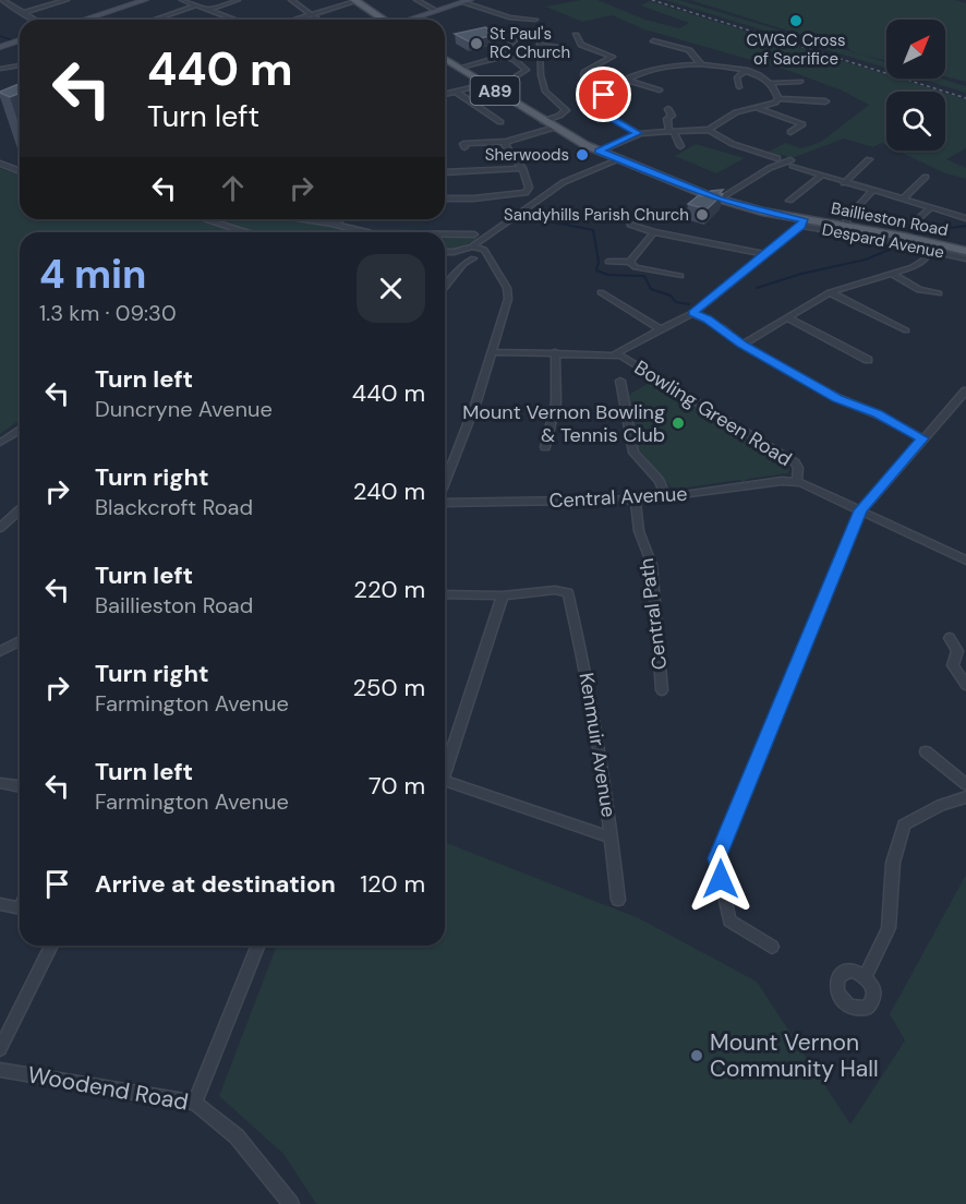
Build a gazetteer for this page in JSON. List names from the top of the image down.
{
  "streets": {
    "main road": ["A89", "Baillieston Road"],
    "street": [
      "Despard Avenue",
      "Bowling Green Road",
      "Central Avenue",
      "Central Path",
      "Kenmuir Avenue",
      "Woodend Road"
    ]
  },
  "crossings": [
    ["A89", "Baillieston Road"],
    ["Baillieston Road", "Despard Avenue"],
    ["Bowling Green Road", "Central Avenue"],
    ["Central Avenue", "Central Path"]
  ],
  "places": [
    "CWGC Cross of Sacrifice",
    "St Paul's RC Church",
    "Sherwoods",
    "Sandyhills Parish Church",
    "Mount Vernon Bowling & Tennis Club",
    "Mount Vernon Community Hall"
  ],
  "north": "top right",
  "page": {
    "turn": ["440 m", "Turn left"],
    "heading": ["4 min", "1.3 km · 09:30"],
    "list": [
      {
        "name": "Turn left",
        "note": "Duncryne Avenue",
        "value": "440 m"
      },
      {
        "name": "Turn right",
        "note": "Blackcroft Road",
        "value": "240 m"
      },
      {
        "name": "Turn left",
        "note": "Baillieston Road",
        "value": "220 m"
      },
      {
        "name": "Turn right",
        "note": "Farmington Avenue",
        "value": "250 m"
      },
      {
        "name": "Turn left",
        "note": "Farmington Avenue",
        "value": "70 m"
      },
      {
        "name": "Arrive at destination",
        "value": "120 m"
      }
    ]
  }
}
